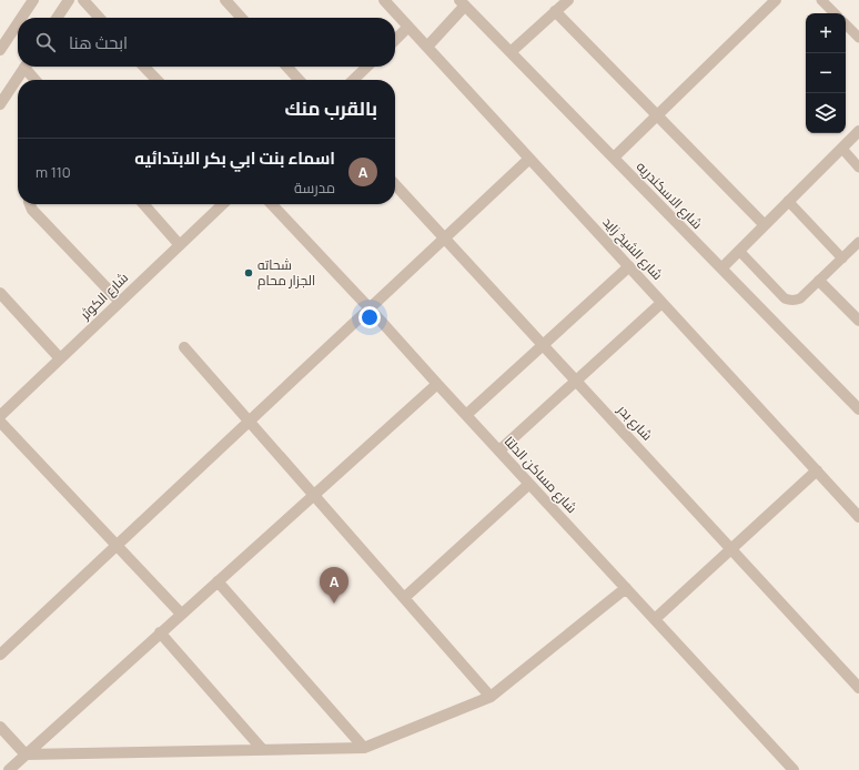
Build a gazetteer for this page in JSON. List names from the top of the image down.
{
  "streets": {
    "street": [
      "شارع الاسكندريه",
      "شارع الشيخ زايد",
      "شارع الكوثر",
      "شارع بدر",
      "شارع مساكن الدلتا"
    ]
  },
  "places": ["شحاته الجزار محام"],
  "page": {
    "map_buttons": ["+", "−"],
    "search": "ابحث هنا",
    "heading": "بالقرب منك",
    "list": [
      {
        "mark": "A",
        "name": "اسماء بنت ابي بكر الابتدائيه",
        "note": "مدرسة",
        "value": "110 m"
      }
    ],
    "pins": "A"
  }
}
